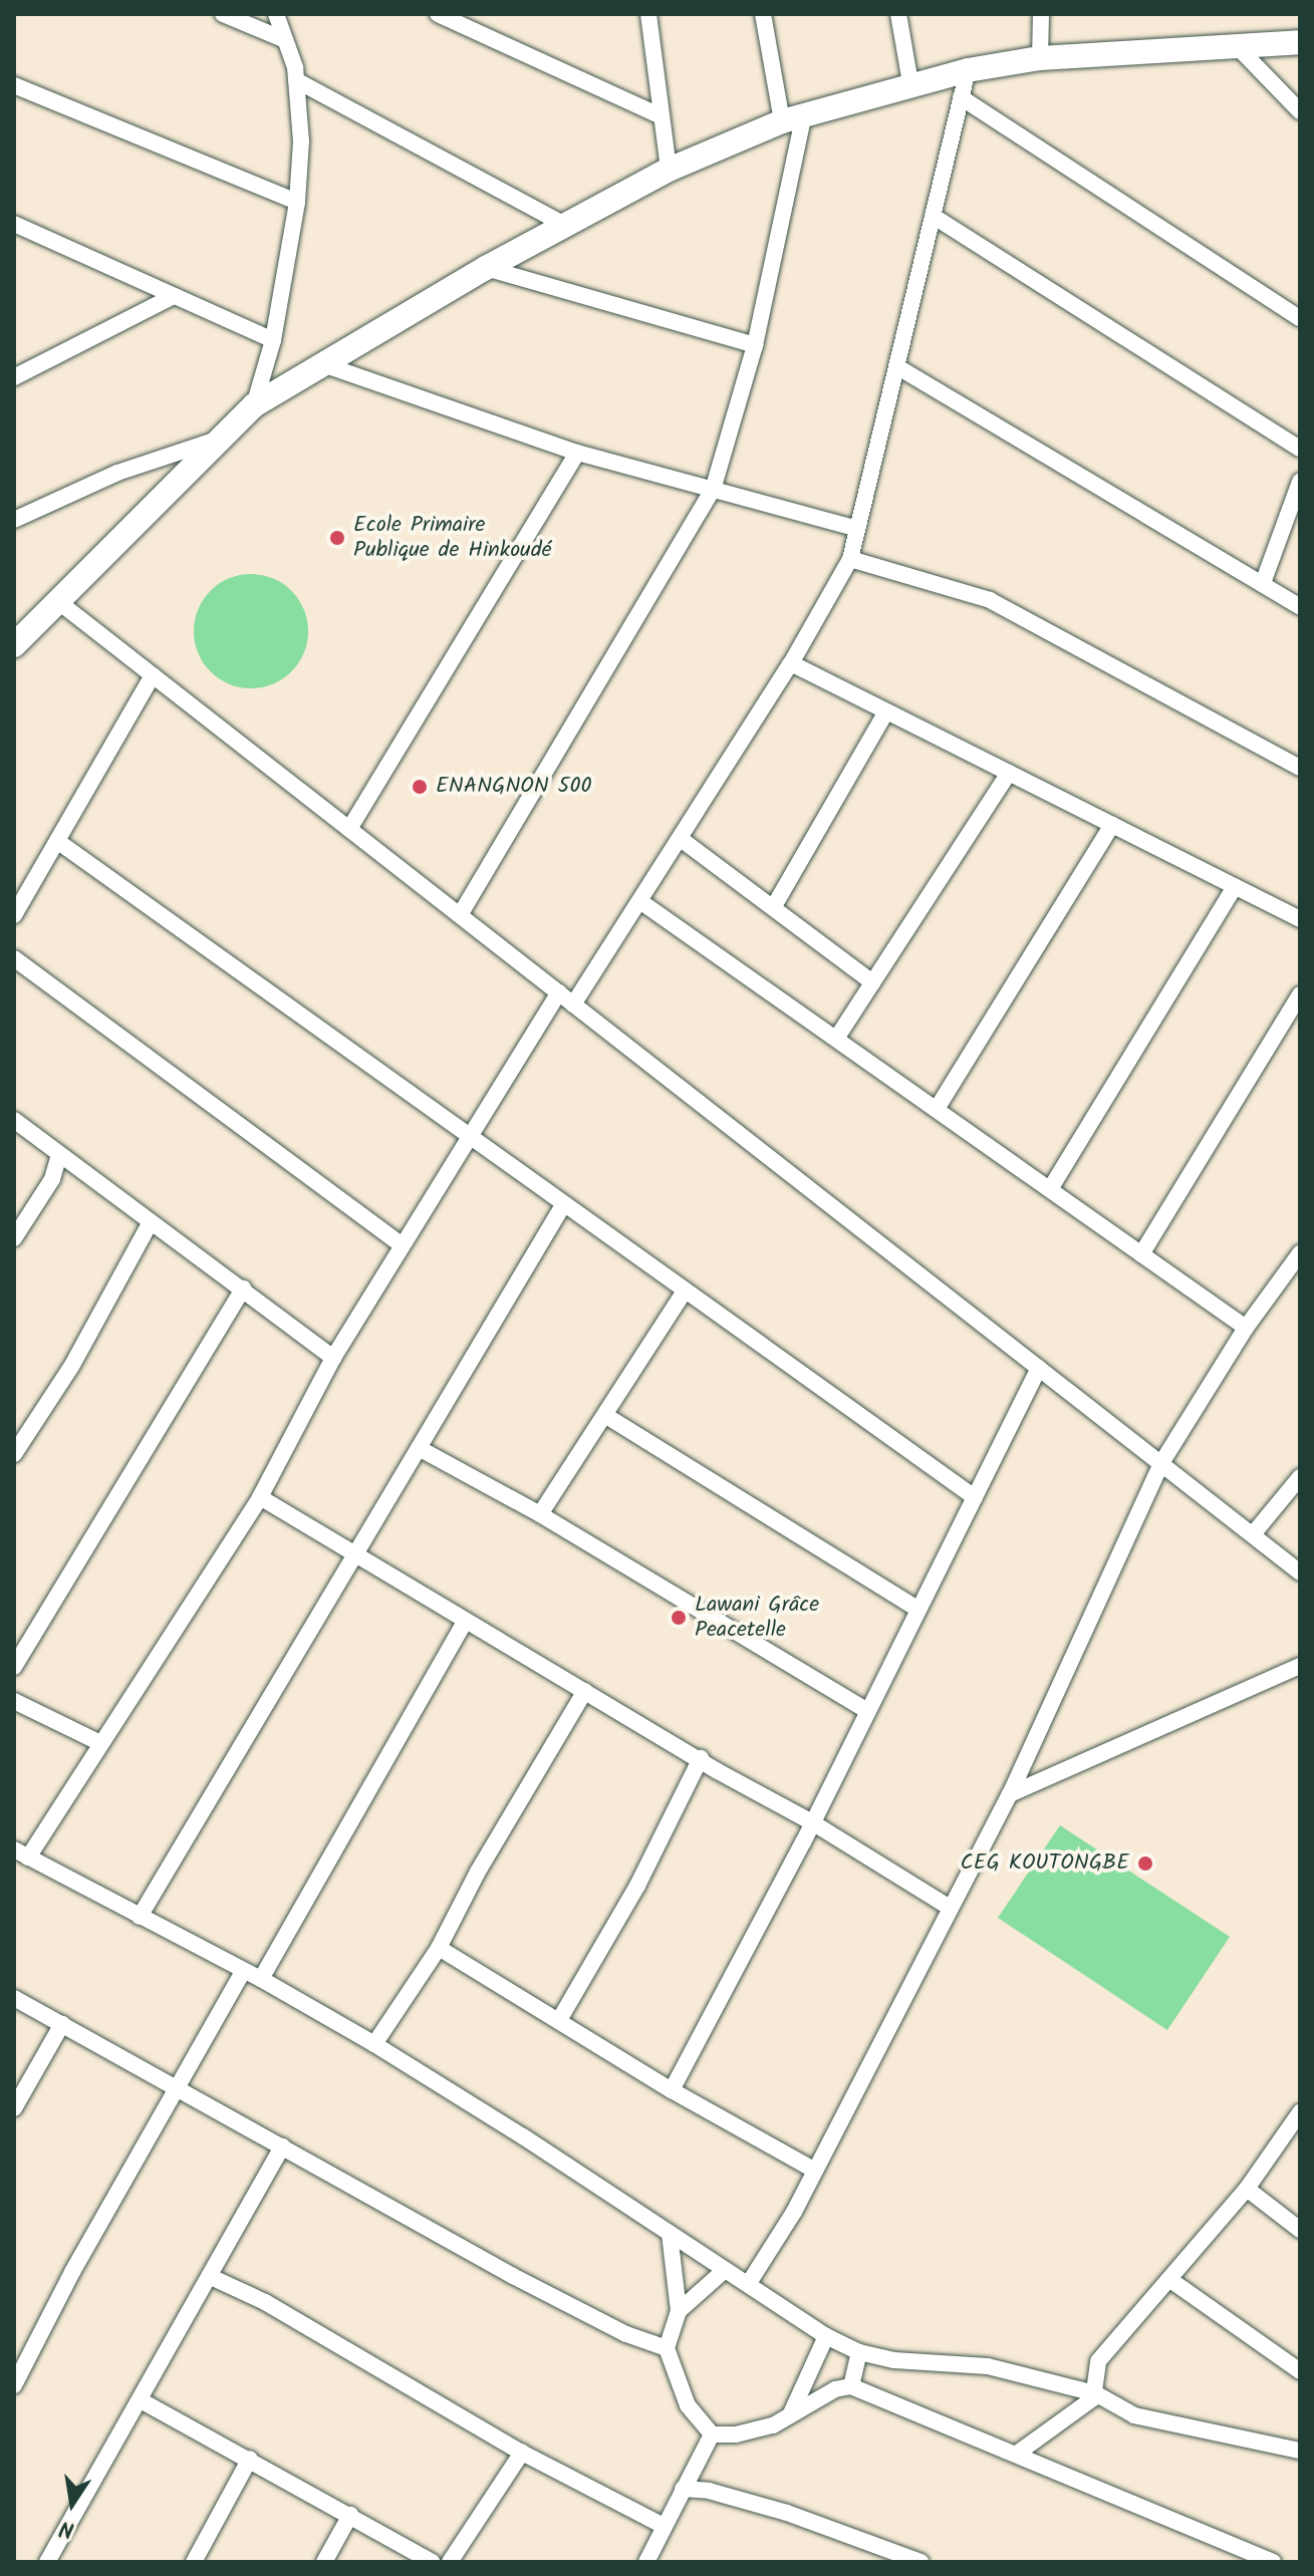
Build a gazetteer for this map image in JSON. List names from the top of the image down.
{
  "places": [
    "Ecole Primaire Publique de Hinkoudé",
    "ENANGNON 500",
    "Lawani Grâce Peacetelle",
    "CEG KOUTONGBE"
  ],
  "north": "bottom"
}
